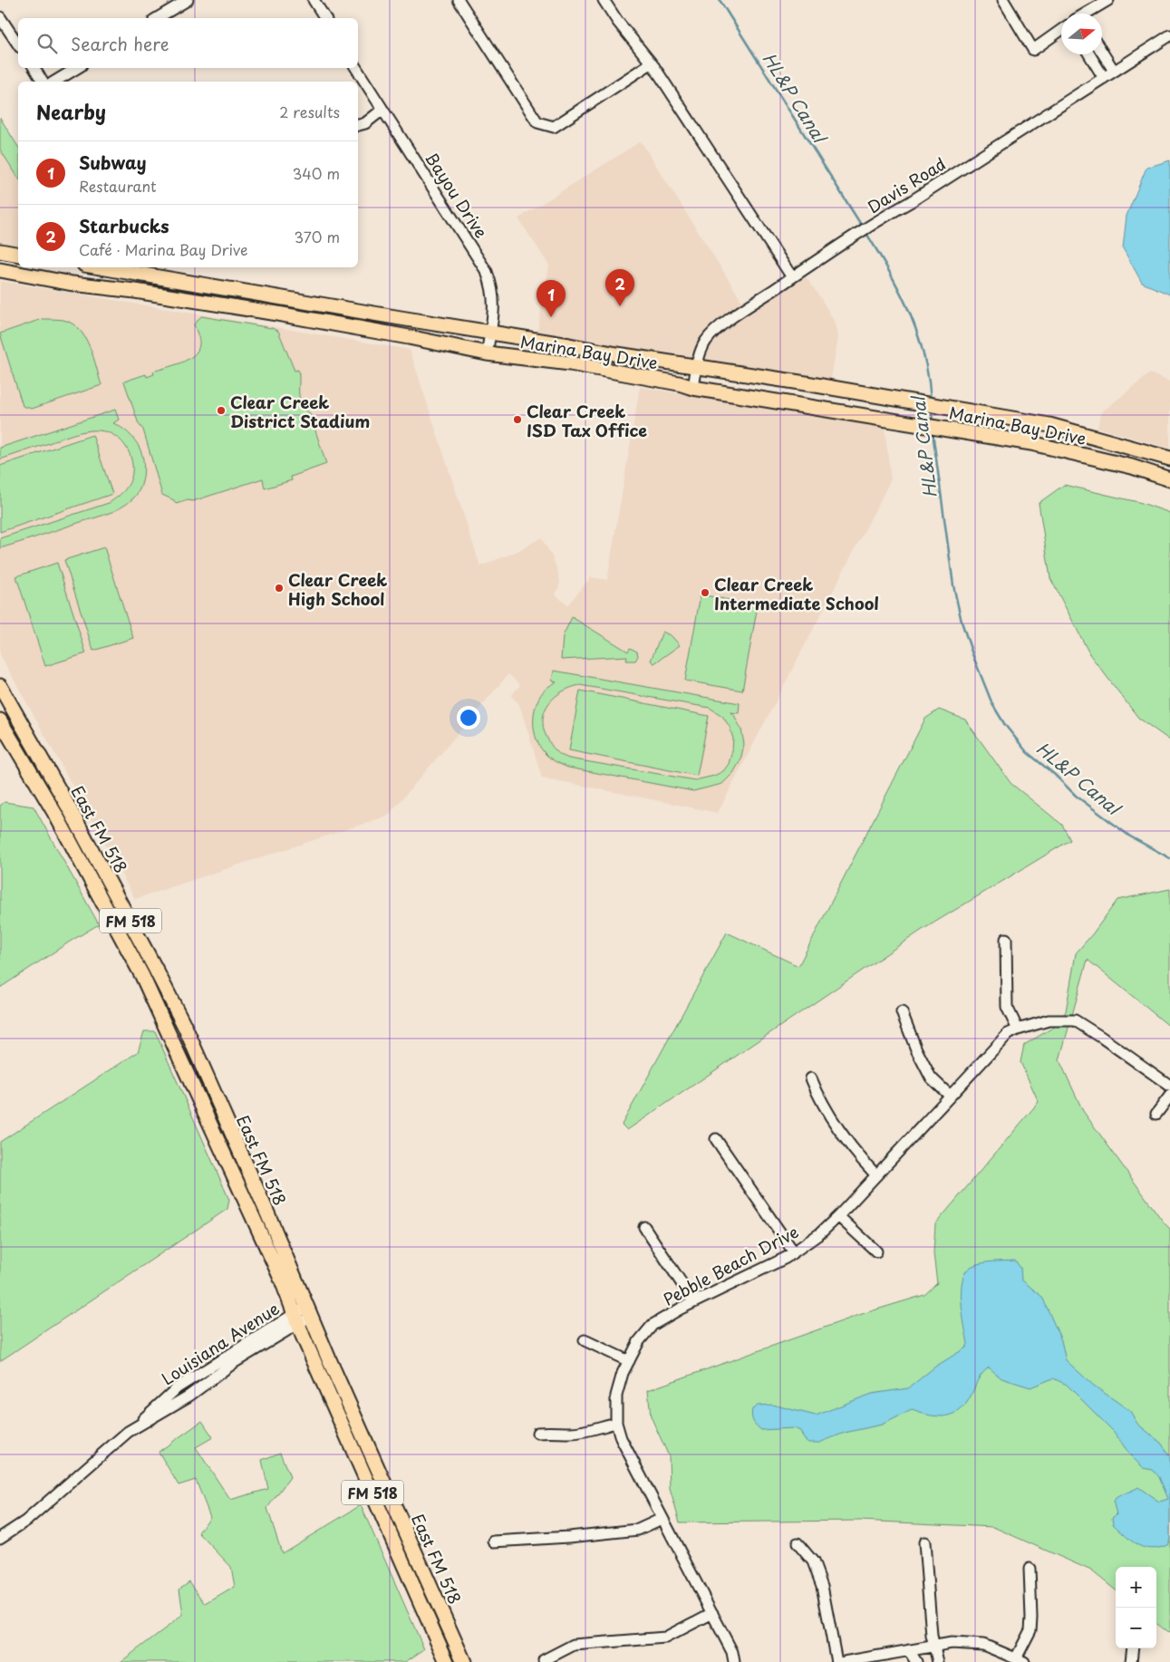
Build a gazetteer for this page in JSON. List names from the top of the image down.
{
  "streets": {
    "main road": ["Marina Bay Drive", "East FM 518", "FM 518"],
    "street": [
      "Davis Road",
      "Bayou Drive",
      "Pebble Beach Drive",
      "Louisiana Avenue"
    ]
  },
  "crossings": [
    ["Davis Road", "Marina Bay Drive"],
    ["Bayou Drive", "Marina Bay Drive"],
    ["East FM 518", "Louisiana Avenue"]
  ],
  "water": ["HL&P Canal"],
  "places": [
    "Clear Creek District Stadium",
    "Clear Creek ISD Tax Office",
    "Clear Creek High School",
    "Clear Creek Intermediate School"
  ],
  "north": "right",
  "page": {
    "search": "Search here",
    "heading": ["Nearby", "2 results"],
    "list": [
      {
        "mark": "1",
        "name": "Subway",
        "note": "Restaurant",
        "value": "340 m"
      },
      {
        "mark": "2",
        "name": "Starbucks",
        "note": "Café · Marina Bay Drive",
        "value": "370 m"
      }
    ],
    "pins": ["2", "1"],
    "map_buttons": ["+", "−"]
  }
}
